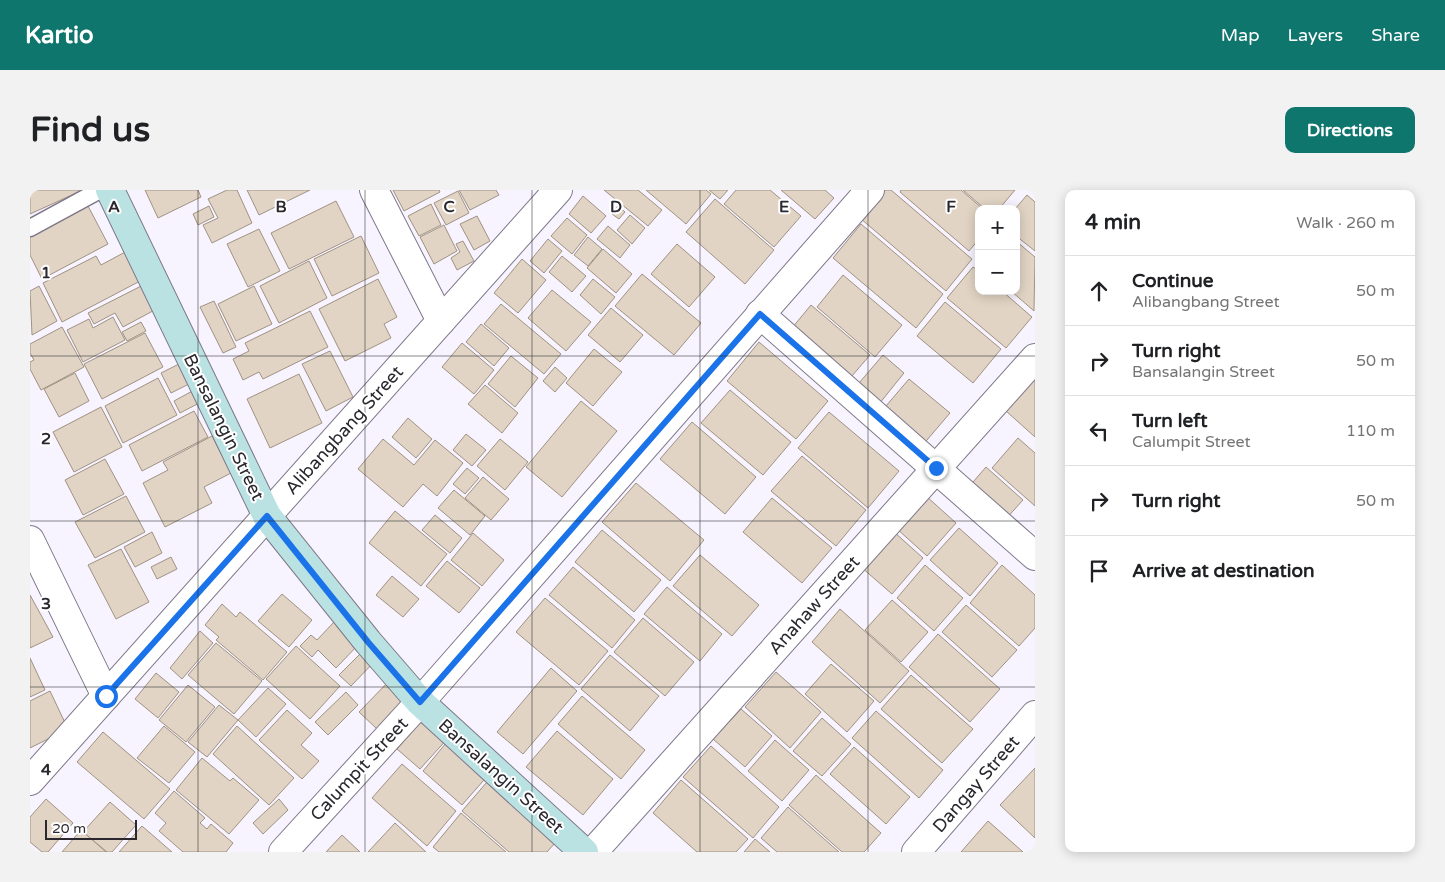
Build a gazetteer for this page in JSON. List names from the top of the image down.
{
  "streets": {
    "street": [
      "Bansalangin Street",
      "Alibangbang Street",
      "Anahaw Street",
      "Calumpit Street",
      "Dangay Street"
    ]
  },
  "crossings": [
    ["Bansalangin Street", "Alibangbang Street"],
    ["Bansalangin Street", "Calumpit Street"]
  ],
  "scale_bar": "20 m",
  "page": {
    "header": "Kartio",
    "nav": ["Map", "Layers", "Share"],
    "buttons": "Directions",
    "title": "Find us",
    "heading": ["4 min", "Walk · 260 m"],
    "map_buttons": ["+", "−"],
    "list": [
      ["Continue", "Alibangbang Street", "50 m"],
      ["Turn right", "Bansalangin Street", "50 m"],
      ["Turn left", "Calumpit Street", "110 m"],
      ["Turn right", "50 m"],
      "Arrive at destination"
    ],
    "scale": "20 m"
  },
  "grid": {
    "columns": [
      "A",
      "B",
      "C",
      "D",
      "E",
      "F"
    ],
    "rows": [
      "1",
      "2",
      "3",
      "4"
    ]
  }
}
